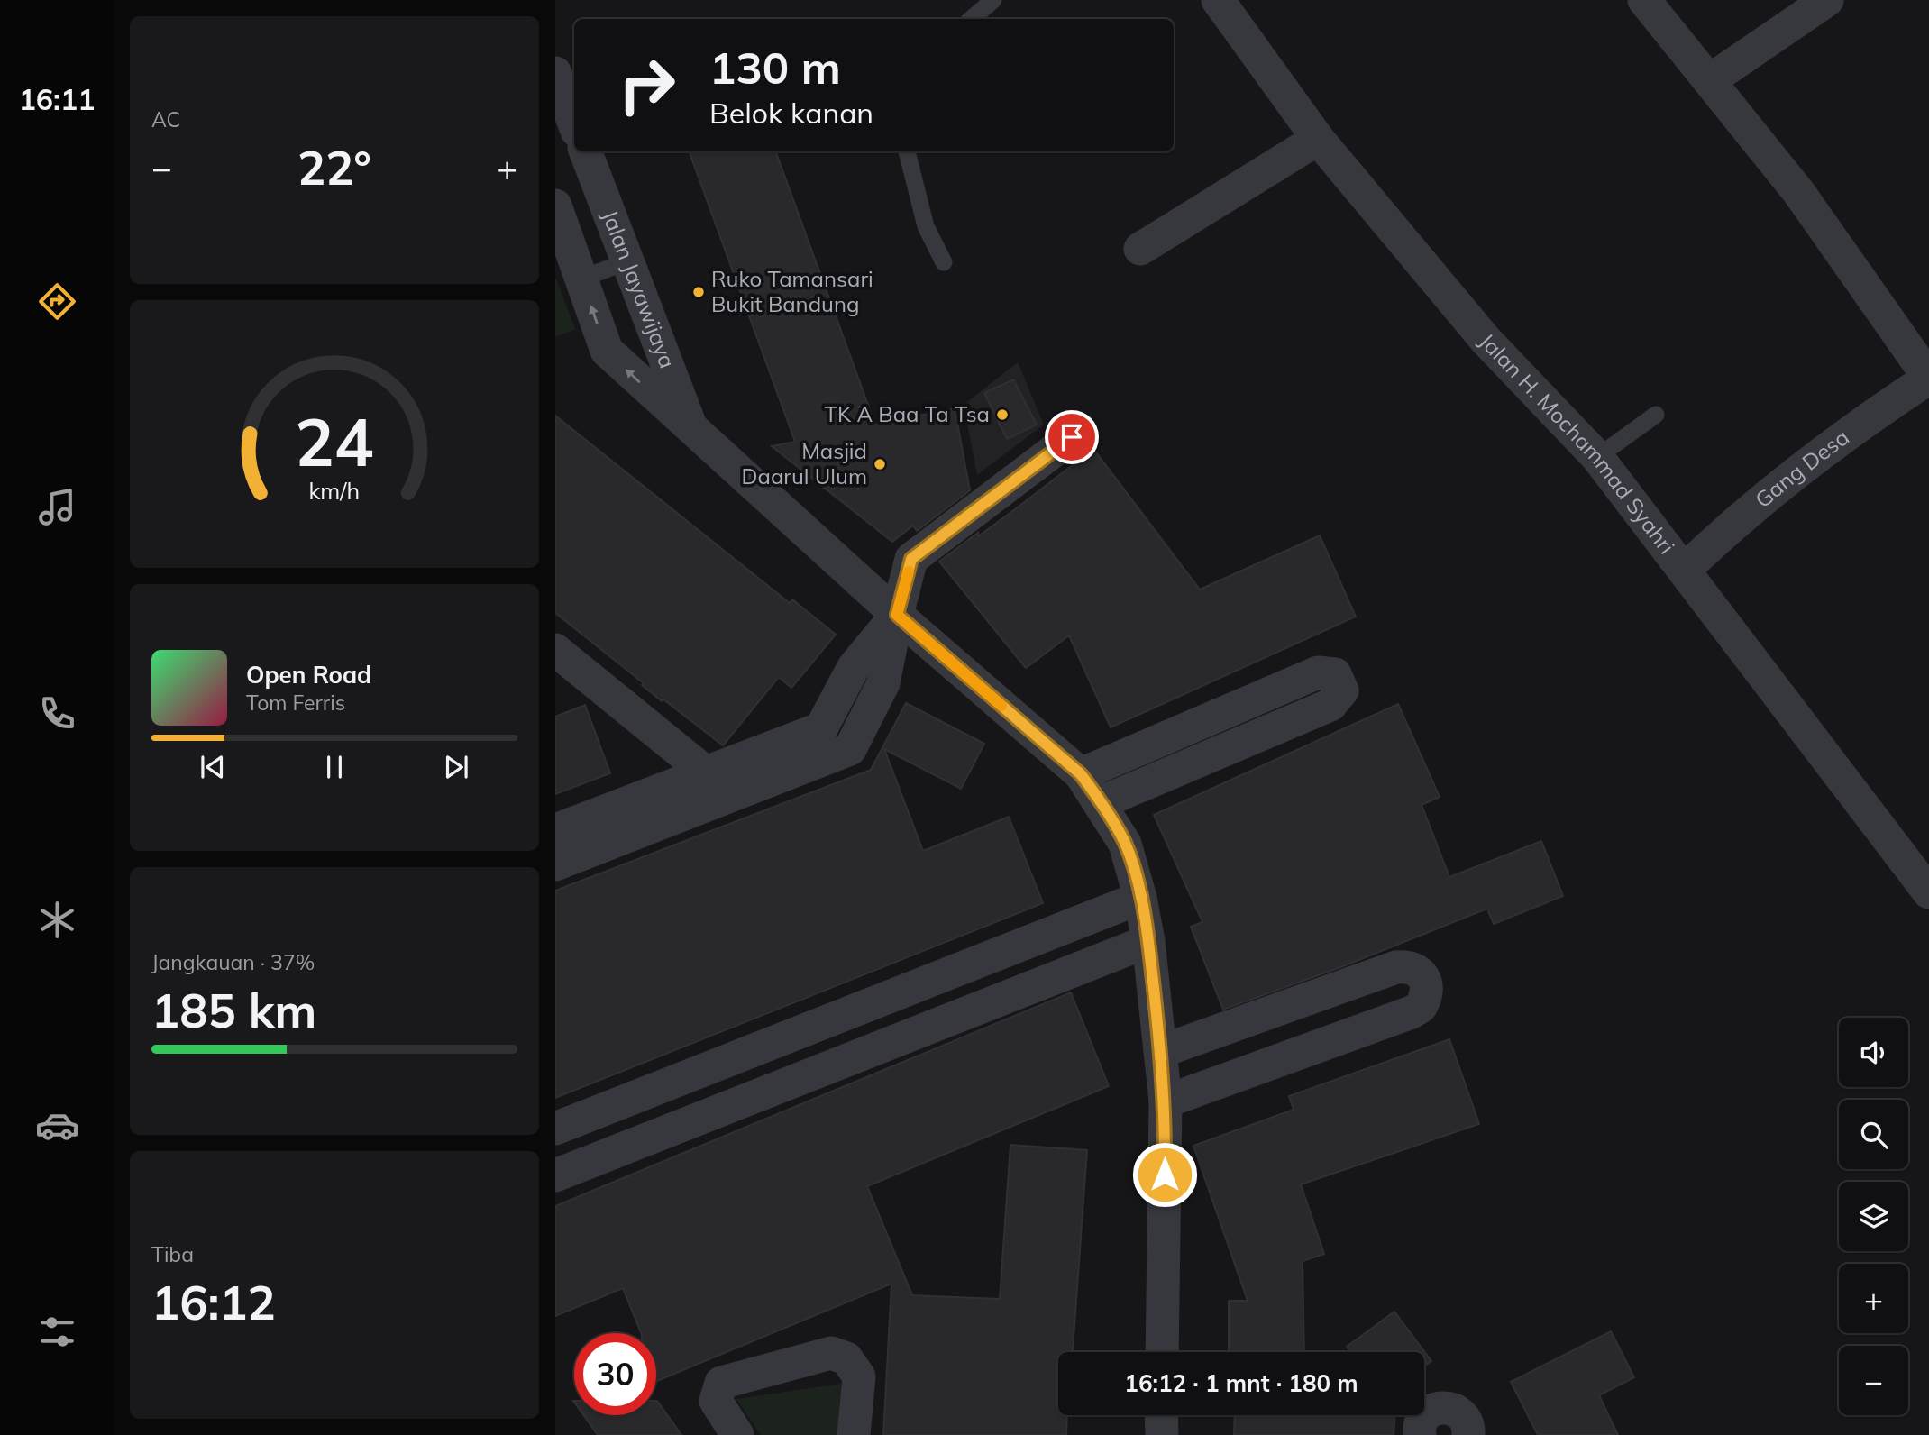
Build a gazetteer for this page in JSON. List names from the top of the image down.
{
  "streets": {
    "street": ["Jalan Jayawijaya", "Jalan H. Mochammad Syahri", "Gang Desa"]
  },
  "crossings": [
    ["Jalan H. Mochammad Syahri", "Gang Desa"]
  ],
  "places": ["Ruko Tamansari Bukit Bandung", "TK A Baa Ta Tsa", "Masjid Daarul Ulum"],
  "page": {
    "tabs": "16:11",
    "tile": [
      "AC",
      ["Jangkauan · 37%", "185 km"],
      ["Tiba", "16:12"]
    ],
    "turn": ["130 m", "Belok kanan"],
    "heat": ["−", "22°", "+"],
    "song": ["Open Road", "Tom Ferris"],
    "map_buttons": ["+", "−"],
    "limit": "30",
    "trip": "16:12 · 1 mnt · 180 m",
    "gauge": ["24", "km/h"]
  }
}
